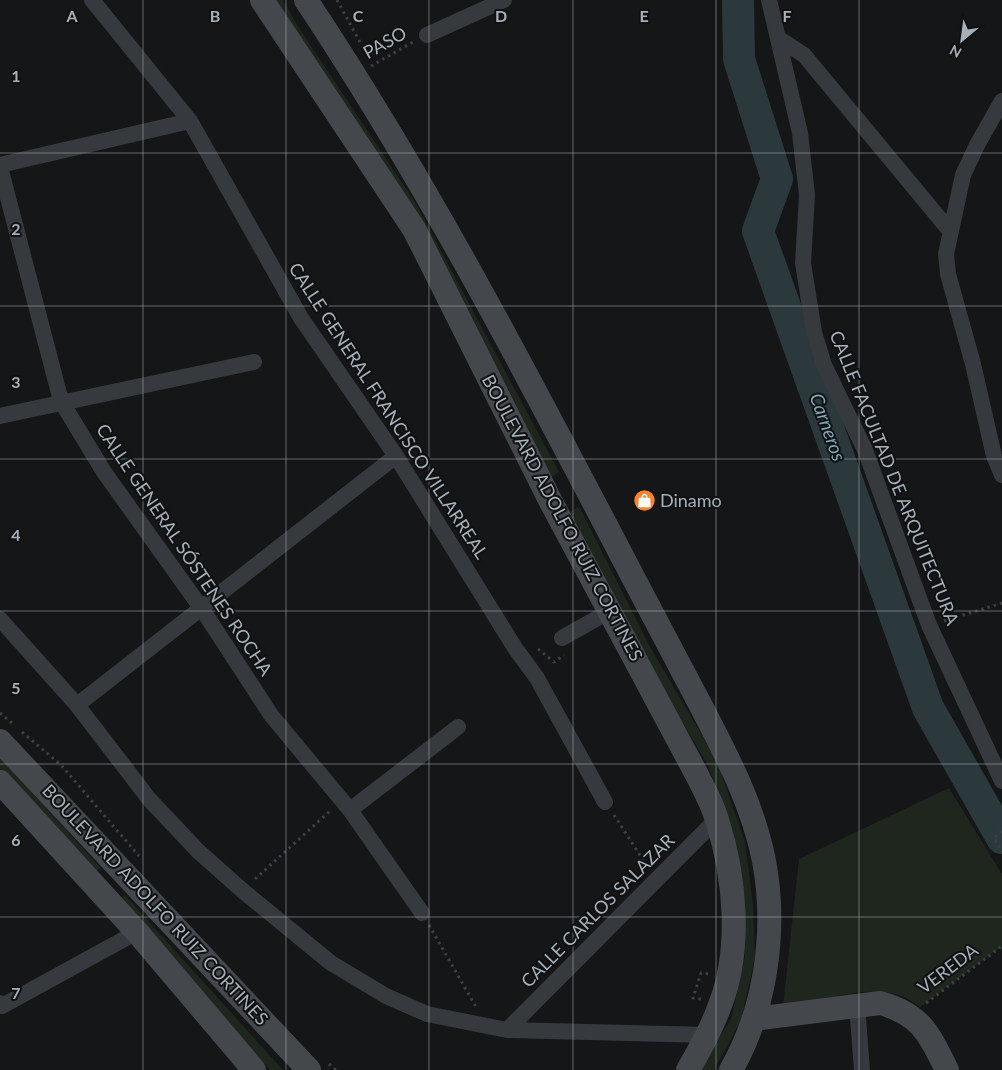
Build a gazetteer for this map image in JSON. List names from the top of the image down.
{
  "streets": {
    "main road": ["BOULEVARD ADOLFO RUIZ CORTINES"],
    "street": [
      "CALLE GENERAL FRANCISCO VILLARREAL",
      "CALLE FACULTAD DE ARQUITECTURA",
      "CALLE GENERAL SÓSTENES ROCHA",
      "CALLE CARLOS SALAZAR"
    ],
    "path": ["PASO", "VEREDA"]
  },
  "crossings": [
    ["PASO", "BOULEVARD ADOLFO RUIZ CORTINES"],
    ["BOULEVARD ADOLFO RUIZ CORTINES", "CALLE CARLOS SALAZAR"]
  ],
  "water": ["Carneros"],
  "places": {
    "shop": ["Dinamo"]
  },
  "north": "bottom left",
  "grid": {
    "columns": [
      "A",
      "B",
      "C",
      "D",
      "E",
      "F"
    ],
    "rows": [
      "1",
      "2",
      "3",
      "4",
      "5",
      "6",
      "7"
    ]
  }
}
